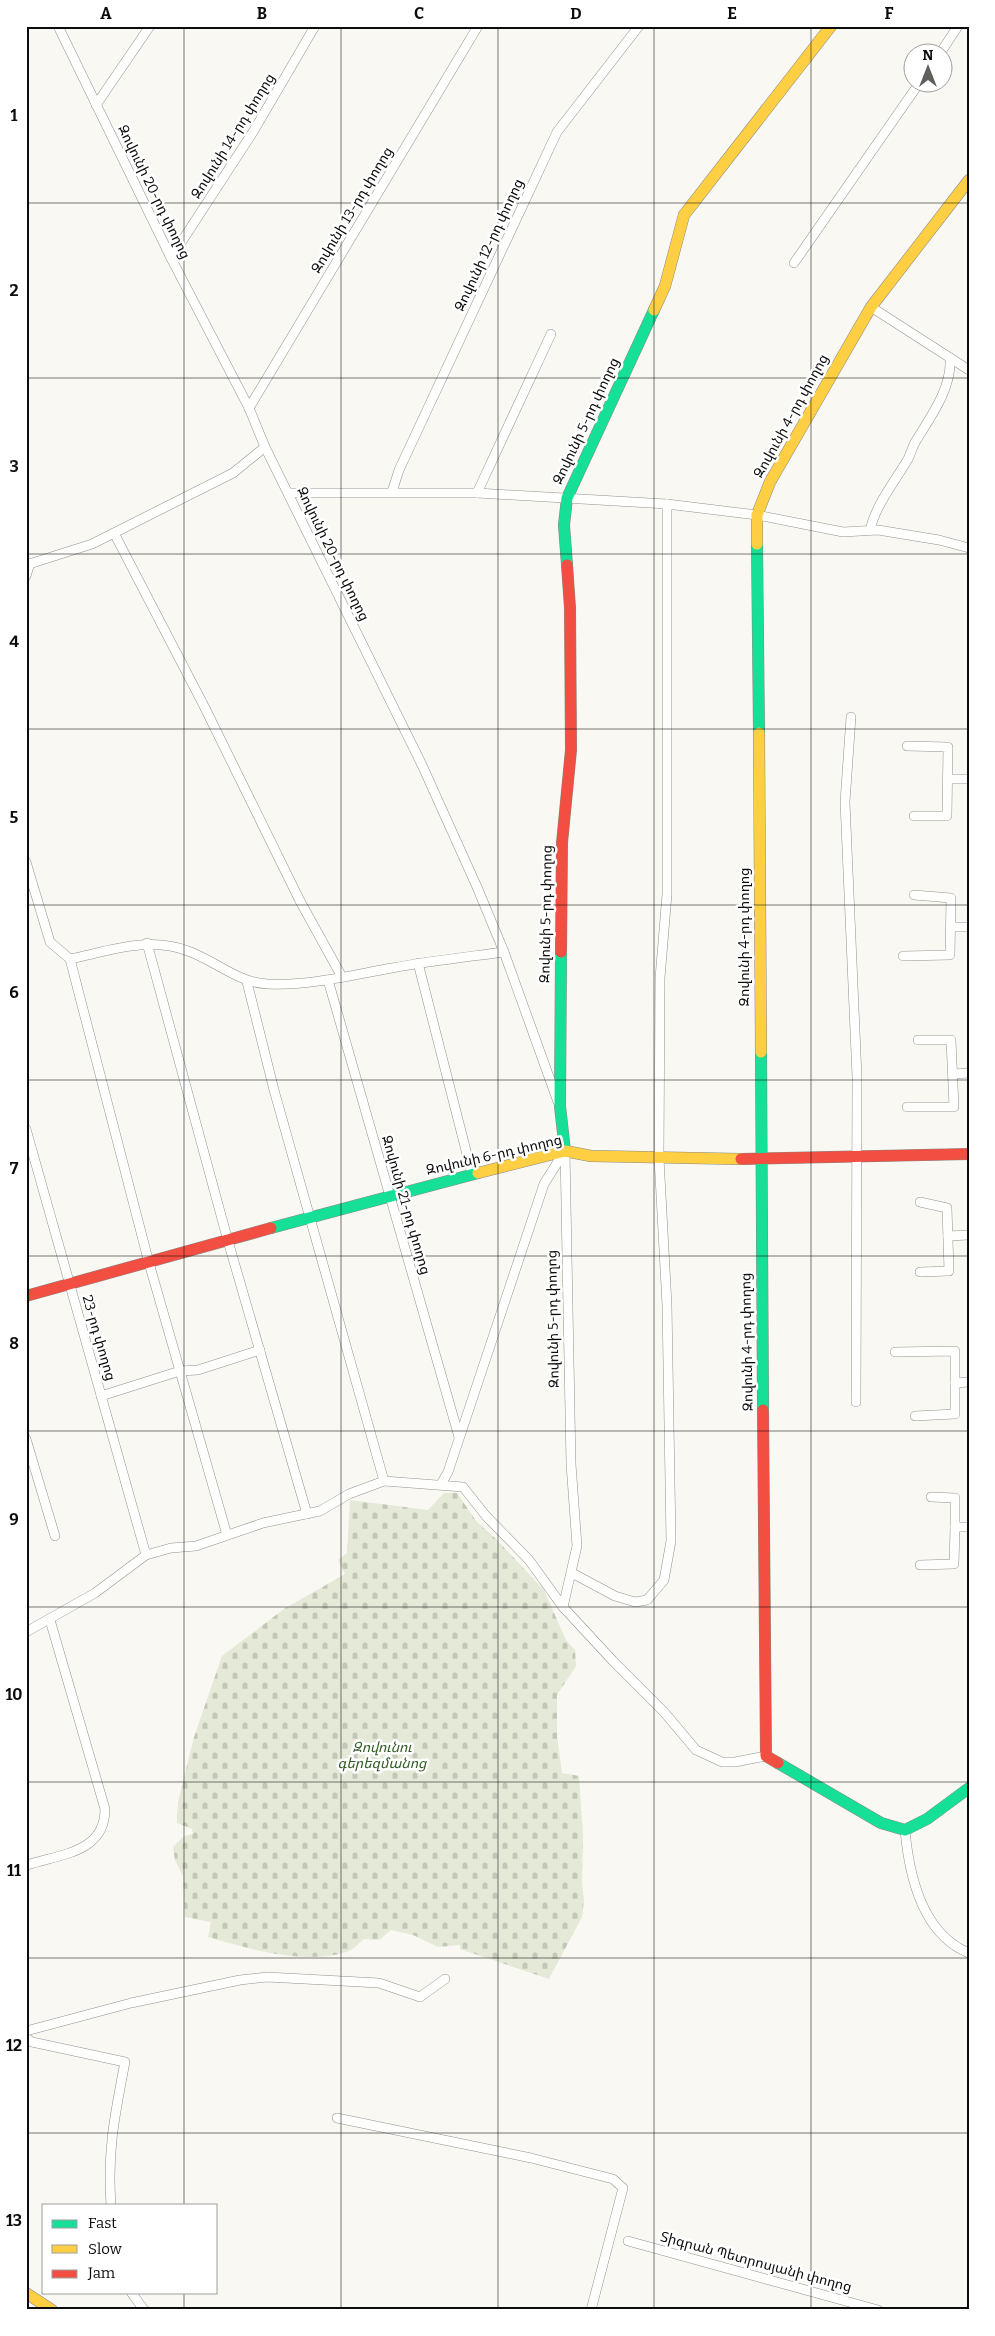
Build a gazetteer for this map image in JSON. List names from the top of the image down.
{
  "streets": {
    "street": [
      "Զովունի 14-րդ փողոց",
      "Զովունի 20-րդ փողոց",
      "Զովունի 13-րդ փողոց",
      "Զովունի 12-րդ փողոց",
      "Զովունի 4-րդ փողոց",
      "Զովունի 5-րդ փողոց",
      "Զովունի 6-րդ փողոց",
      "Զովունի 21-րդ փողոց",
      "23-րդ փողոց",
      "Տիգրան Պետրոսյանի փողոց"
    ]
  },
  "crossings": [
    ["Զովունի 14-րդ փողոց", "Զովունի 20-րդ փողոց"],
    ["Զովունի 20-րդ փողոց", "Զովունի 13-րդ փողոց"],
    ["Զովունի 20-րդ փողոց", "Զովունի 5-րդ փողոց"],
    ["Զովունի 4-րդ փողոց", "Զովունի 6-րդ փողոց"],
    ["Զովունի 5-րդ փողոց", "Զովունի 6-րդ փողոց"],
    ["Զովունի 6-րդ փողոց", "Զովունի 21-րդ փողոց"],
    ["Զովունի 6-րդ փողոց", "23-րդ փողոց"]
  ],
  "parks": ["Զովունու գերեզմանոց"],
  "legend": ["Fast", "Slow", "Jam"],
  "north": "top",
  "grid": {
    "columns": [
      "A",
      "B",
      "C",
      "D",
      "E",
      "F"
    ],
    "rows": [
      "1",
      "2",
      "3",
      "4",
      "5",
      "6",
      "7",
      "8",
      "9",
      "10",
      "11",
      "12",
      "13"
    ]
  }
}
